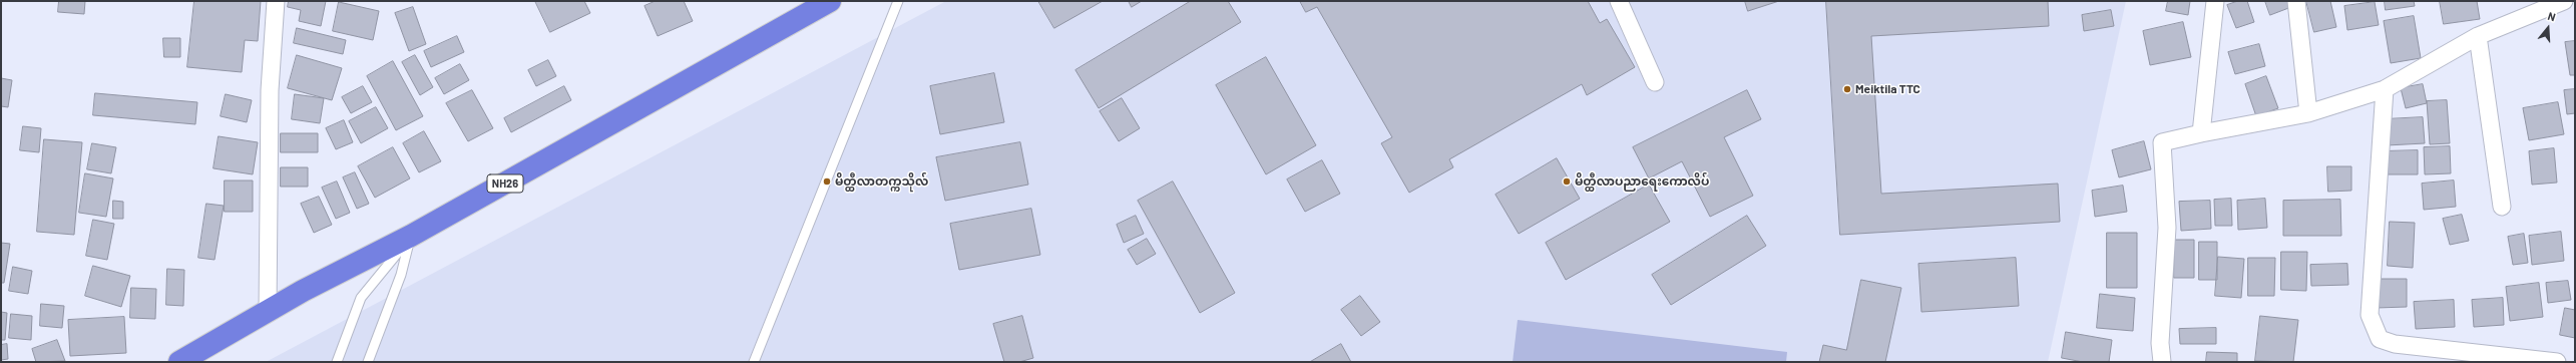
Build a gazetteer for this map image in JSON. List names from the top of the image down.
{
  "streets": {
    "highway": ["NH26"]
  },
  "places": ["Meiktila TTC", "မိတ္ထီလာတက္ကသိုလ်", "မိတ္ထီလာပညာရေးကောလိပ်"],
  "north": "top"
}
